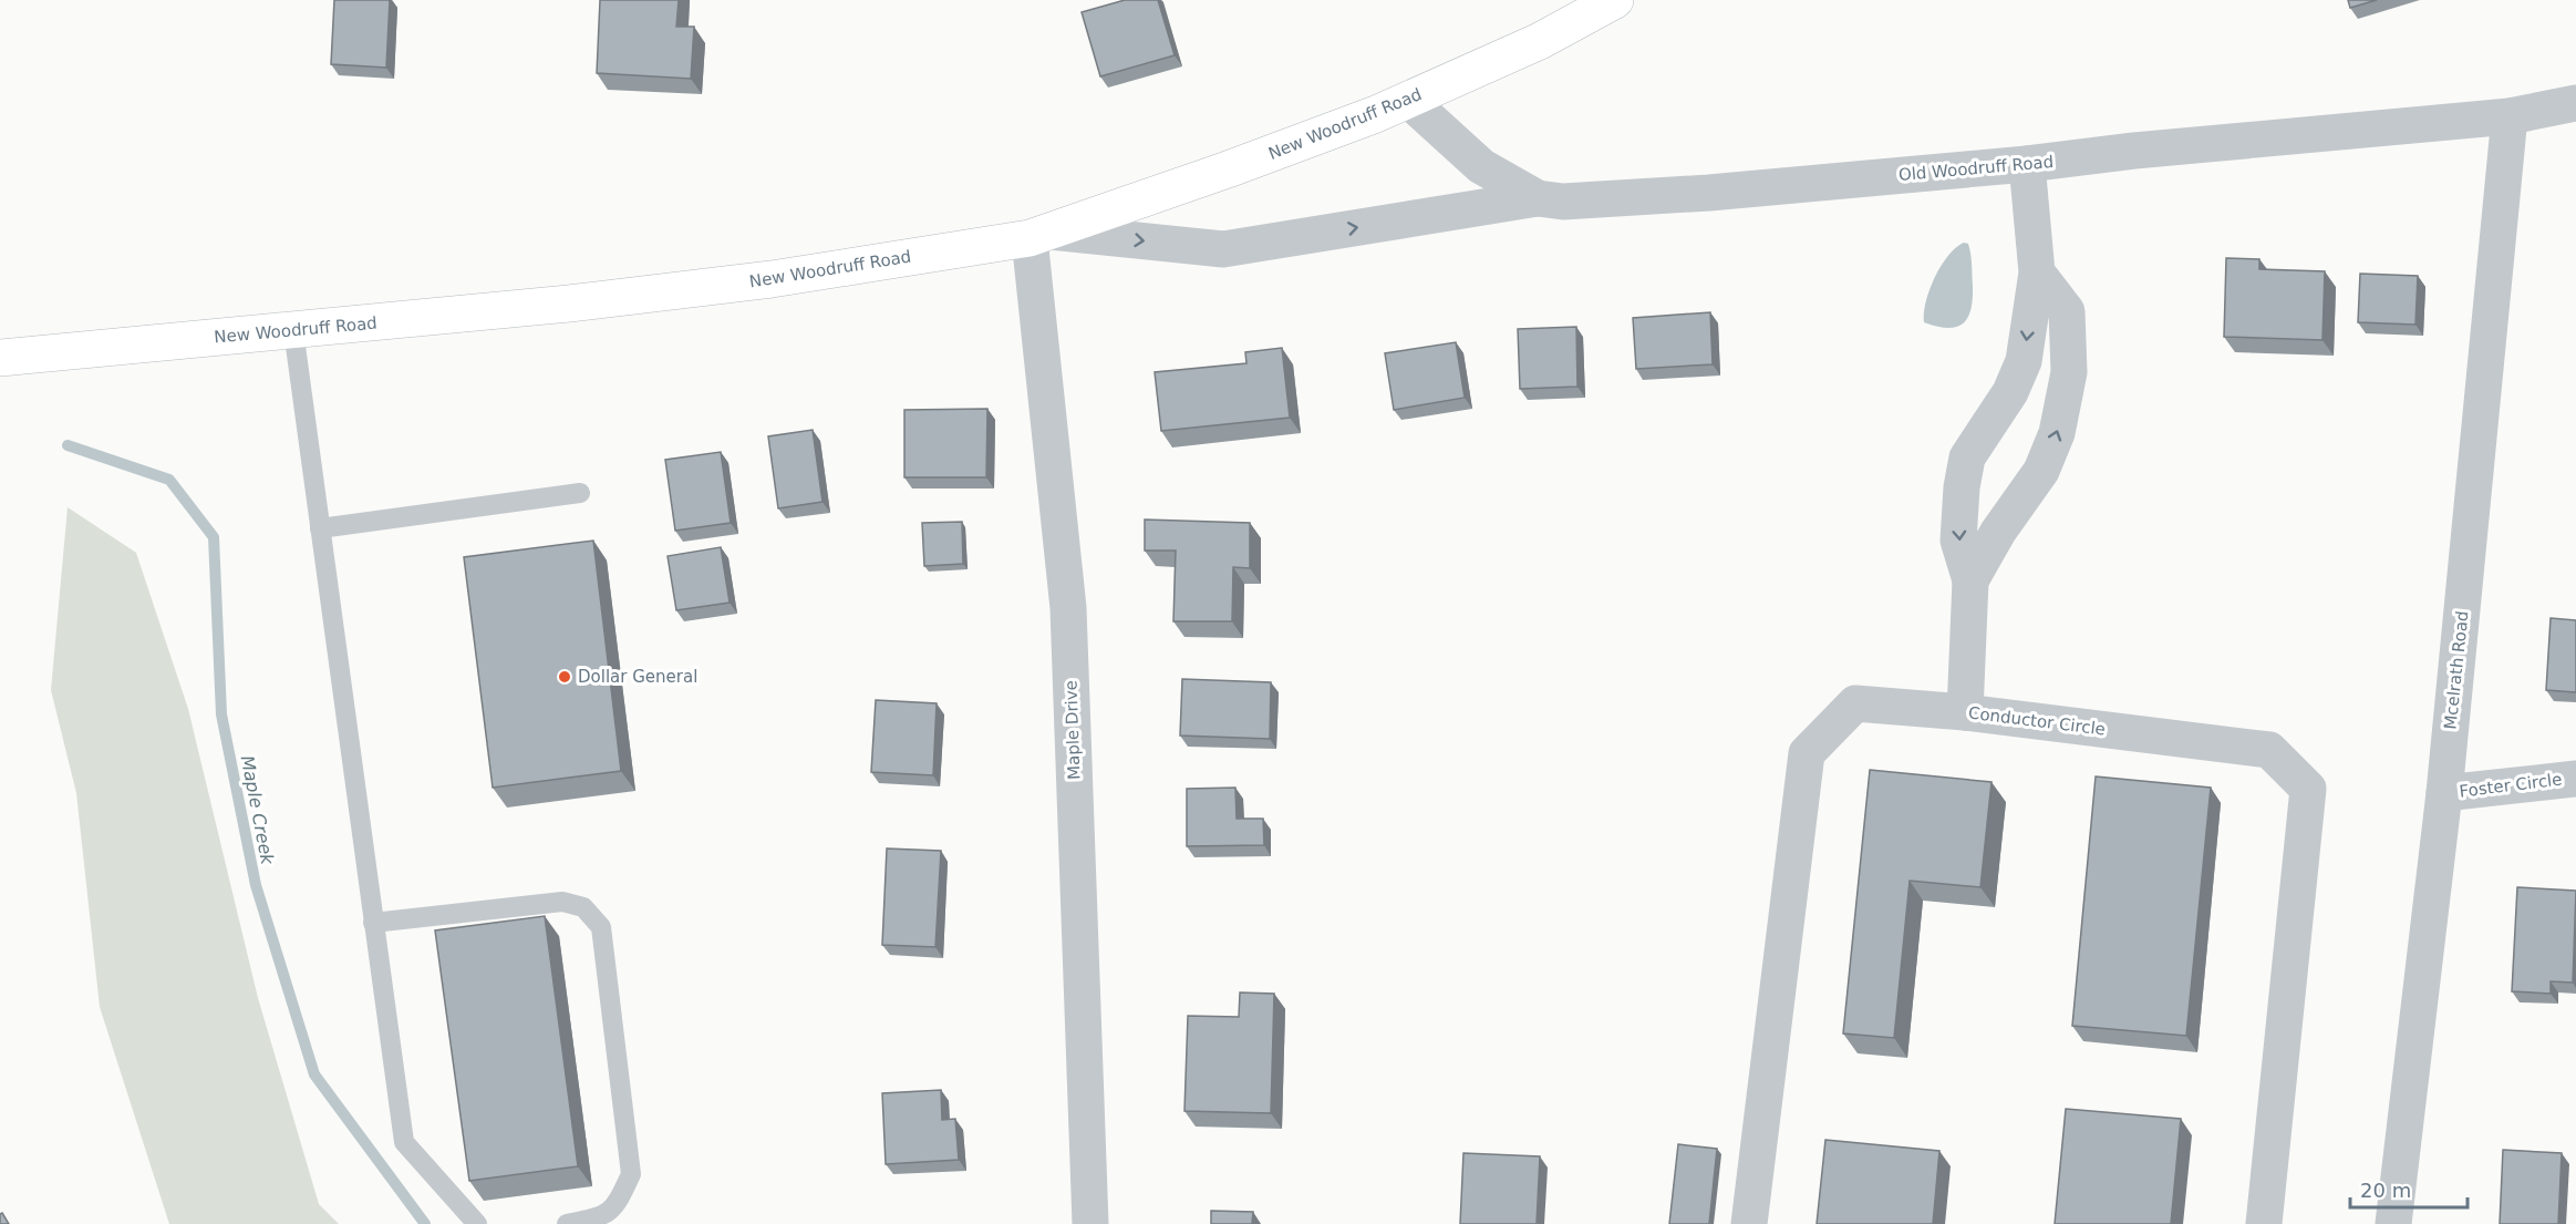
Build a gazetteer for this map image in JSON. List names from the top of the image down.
{
  "streets": {
    "main road": ["New Woodruff Road"],
    "street": [
      "Old Woodruff Road",
      "Mcelrath Road",
      "Conductor Circle",
      "Maple Drive",
      "Foster Circle"
    ]
  },
  "crossings": [
    ["New Woodruff Road", "Old Woodruff Road"],
    ["New Woodruff Road", "Maple Drive"],
    ["Old Woodruff Road", "Mcelrath Road"],
    ["Mcelrath Road", "Foster Circle"]
  ],
  "water": ["Maple Creek"],
  "places": ["Dollar General"],
  "scale_bar": "20 m"
}
